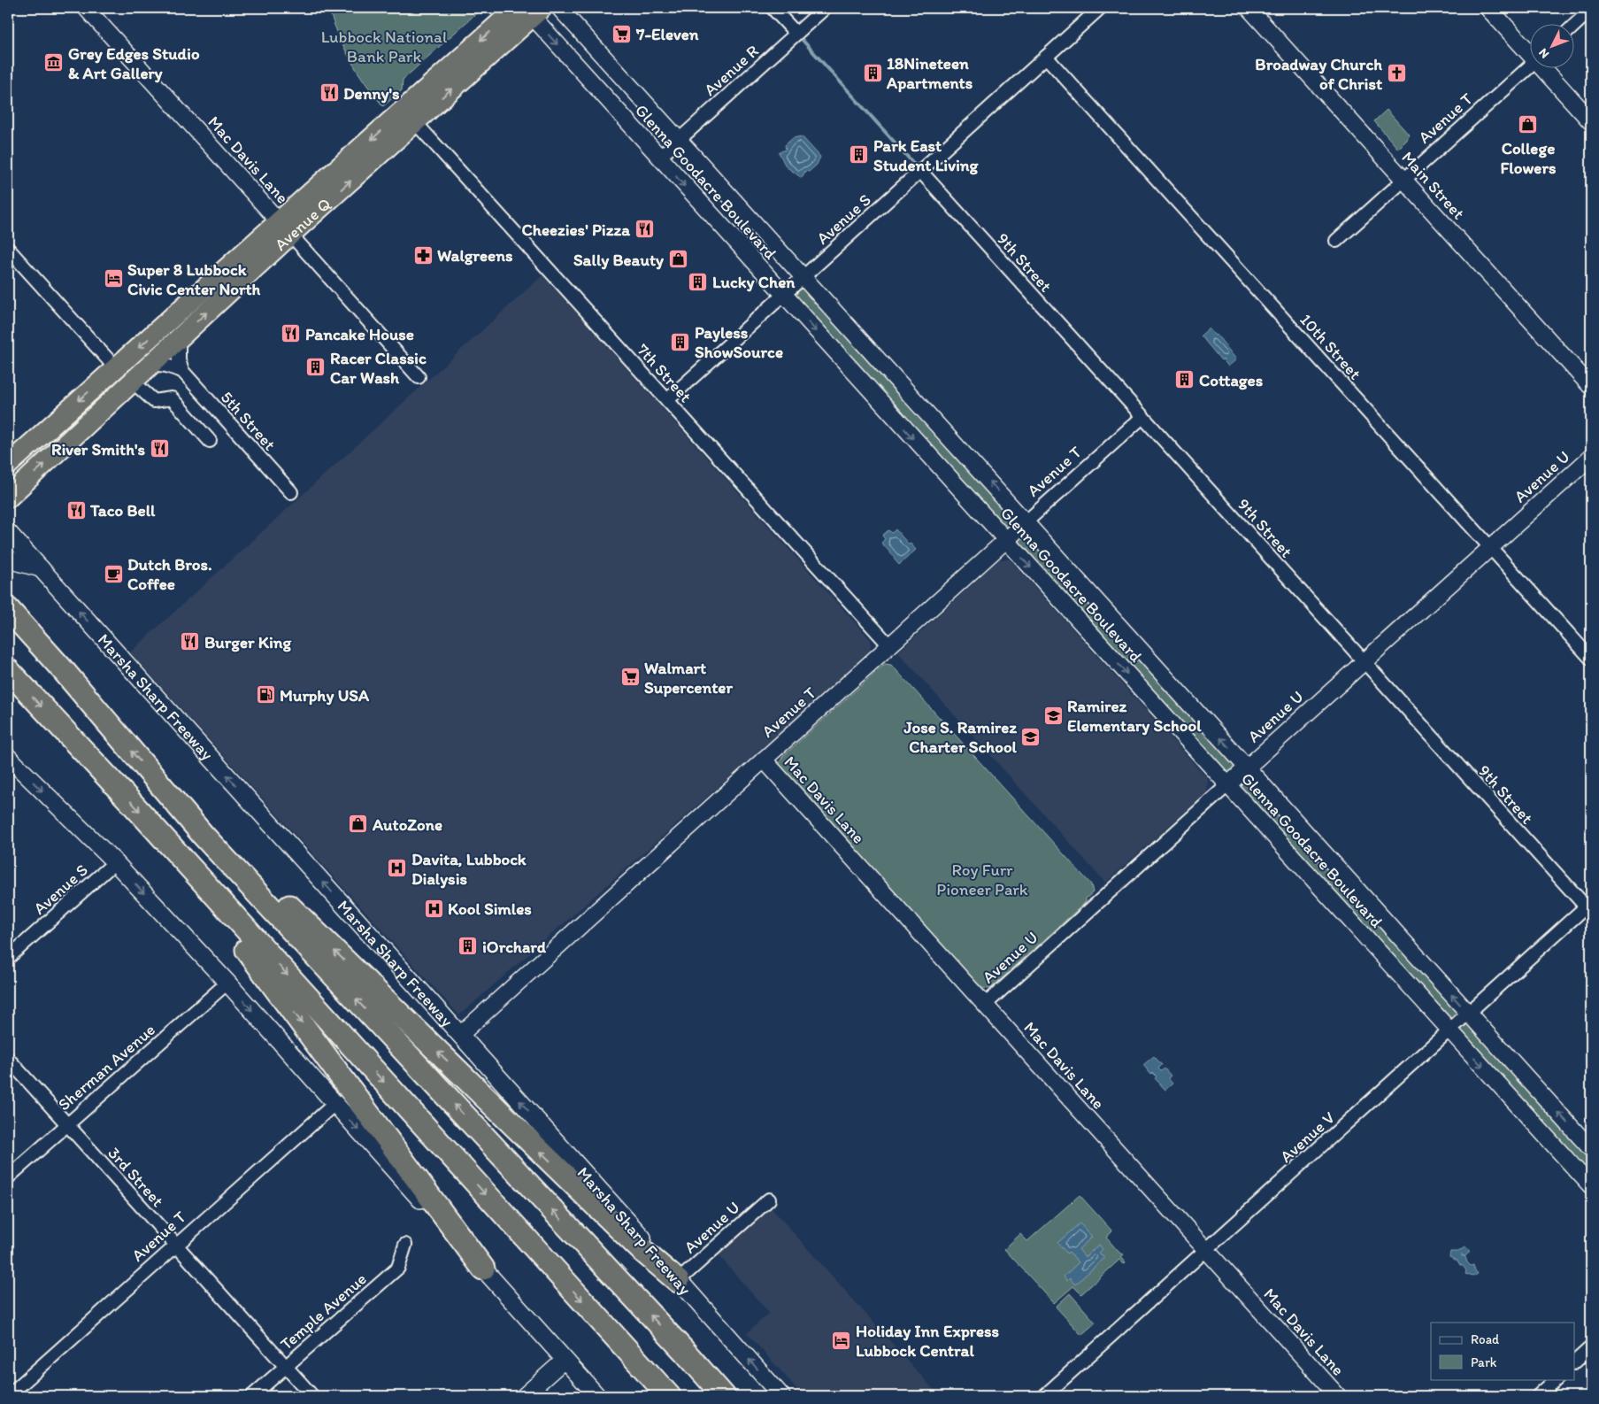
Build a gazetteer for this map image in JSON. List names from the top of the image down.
{
  "streets": {
    "highway": ["Avenue Q"],
    "main road": ["Marsha Sharp Freeway"],
    "street": [
      "Avenue R",
      "Avenue T",
      "Mac Davis Lane",
      "Glenna Goodacre Boulevard",
      "Main Street",
      "Avenue S",
      "9th Street",
      "10th Street",
      "7th Street",
      "5th Street",
      "Avenue U",
      "Sherman Avenue",
      "Avenue V",
      "3rd Street",
      "Temple Avenue"
    ]
  },
  "crossings": [
    ["Avenue R", "Glenna Goodacre Boulevard"],
    ["Avenue T", "Mac Davis Lane"],
    ["Avenue T", "Glenna Goodacre Boulevard"],
    ["Avenue T", "Main Street"],
    ["Avenue T", "9th Street"],
    ["Avenue T", "7th Street"],
    ["Avenue T", "Marsha Sharp Freeway"],
    ["Avenue T", "3rd Street"],
    ["Mac Davis Lane", "Avenue Q"],
    ["Mac Davis Lane", "Avenue U"],
    ["Mac Davis Lane", "Avenue V"],
    ["Glenna Goodacre Boulevard", "Avenue S"],
    ["Glenna Goodacre Boulevard", "Avenue Q"],
    ["Glenna Goodacre Boulevard", "Avenue U"],
    ["Glenna Goodacre Boulevard", "Avenue V"],
    ["Avenue S", "9th Street"],
    ["Avenue S", "10th Street"],
    ["Avenue S", "7th Street"],
    ["Avenue Q", "7th Street"],
    ["9th Street", "Avenue U"],
    ["9th Street", "Avenue V"],
    ["10th Street", "Avenue U"],
    ["Avenue U", "Marsha Sharp Freeway"],
    ["Sherman Avenue", "3rd Street"],
    ["3rd Street", "Temple Avenue"]
  ],
  "parks": ["Lubbock National Bank Park", "Roy Furr Pioneer Park"],
  "places": {
    "supermarket": ["7-Eleven", "Walmart Supercenter"],
    "museum": ["Grey Edges Studio & Art Gallery"],
    "building": [
      "18Nineteen Apartments",
      "Park East Student Living",
      "Lucky Chen",
      "Payless ShowSource",
      "Racer Classic Car Wash",
      "Cottages",
      "iOrchard"
    ],
    "church": ["Broadway Church of Christ"],
    "restaurant": [
      "Denny's",
      "Cheezies' Pizza",
      "Pancake House",
      "River Smith's",
      "Taco Bell",
      "Burger King"
    ],
    "shop": ["College Flowers", "Sally Beauty", "AutoZone"],
    "pharmacy": ["Walgreens"],
    "hotel": ["Super 8 Lubbock Civic Center North", "Holiday Inn Express Lubbock Central"],
    "cafe": ["Dutch Bros. Coffee"],
    "fuel station": ["Murphy USA"],
    "school or university": ["Ramirez Elementary School", "Jose S. Ramirez Charter School"],
    "hospital": ["Davita, Lubbock Dialysis", "Kool Simles"]
  },
  "legend": ["Road", "Park"],
  "north": "bottom left"
}
